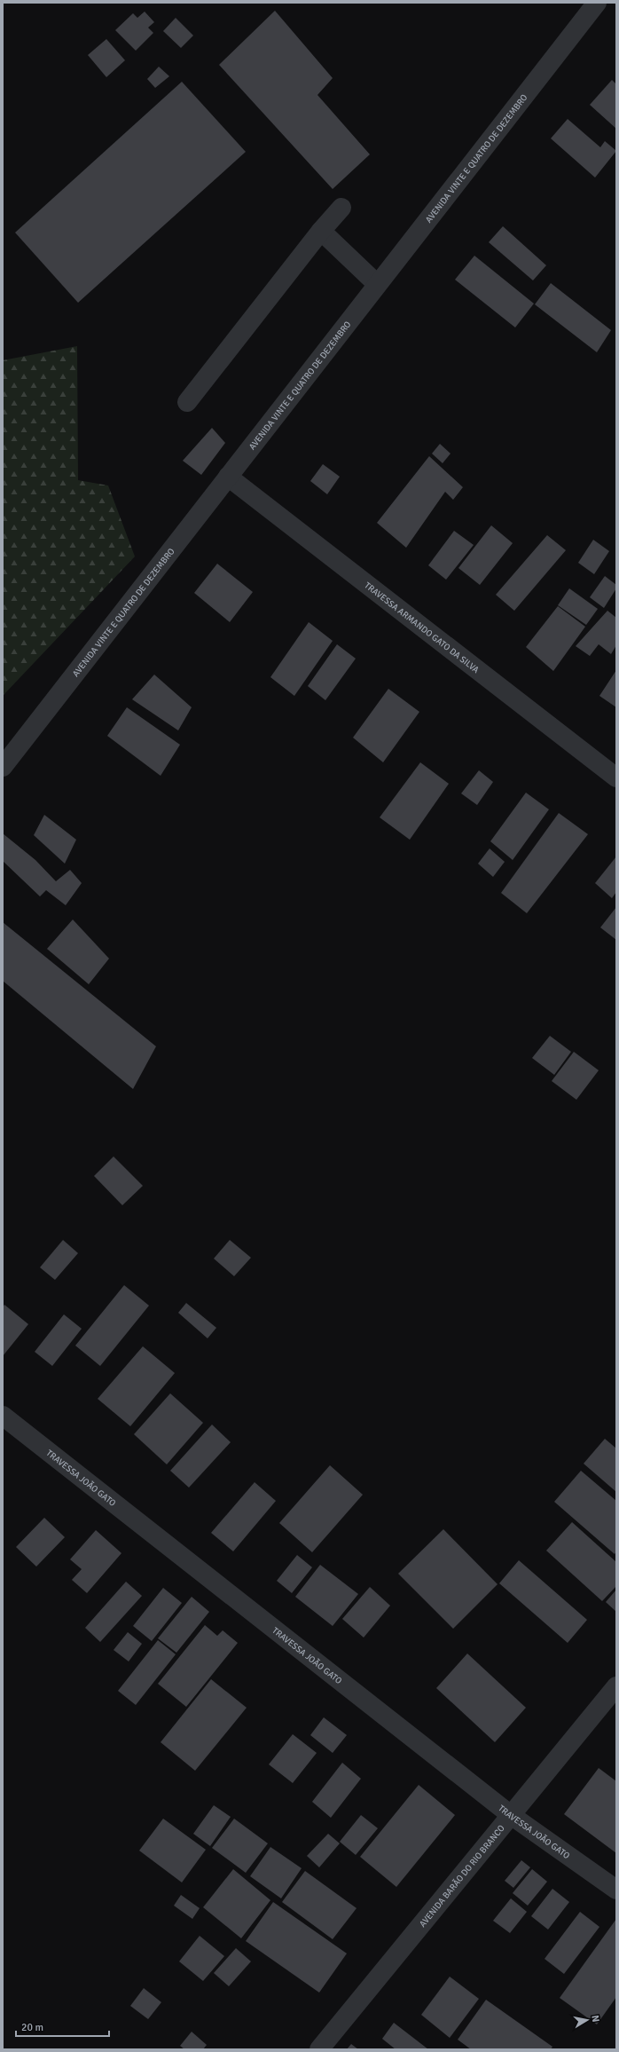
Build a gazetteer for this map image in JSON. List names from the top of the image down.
{
  "streets": {
    "street": [
      "AVENIDA VINTE E QUATRO DE DEZEMBRO",
      "TRAVESSA ARMANDO GATO DA SILVA",
      "TRAVESSA JOÃO GATO",
      "AVENIDA BARÃO DO RIO BRANCO"
    ]
  },
  "crossings": [
    ["AVENIDA VINTE E QUATRO DE DEZEMBRO", "TRAVESSA ARMANDO GATO DA SILVA"],
    ["TRAVESSA JOÃO GATO", "AVENIDA BARÃO DO RIO BRANCO"]
  ],
  "scale_bar": "20 m",
  "north": "right"
}
